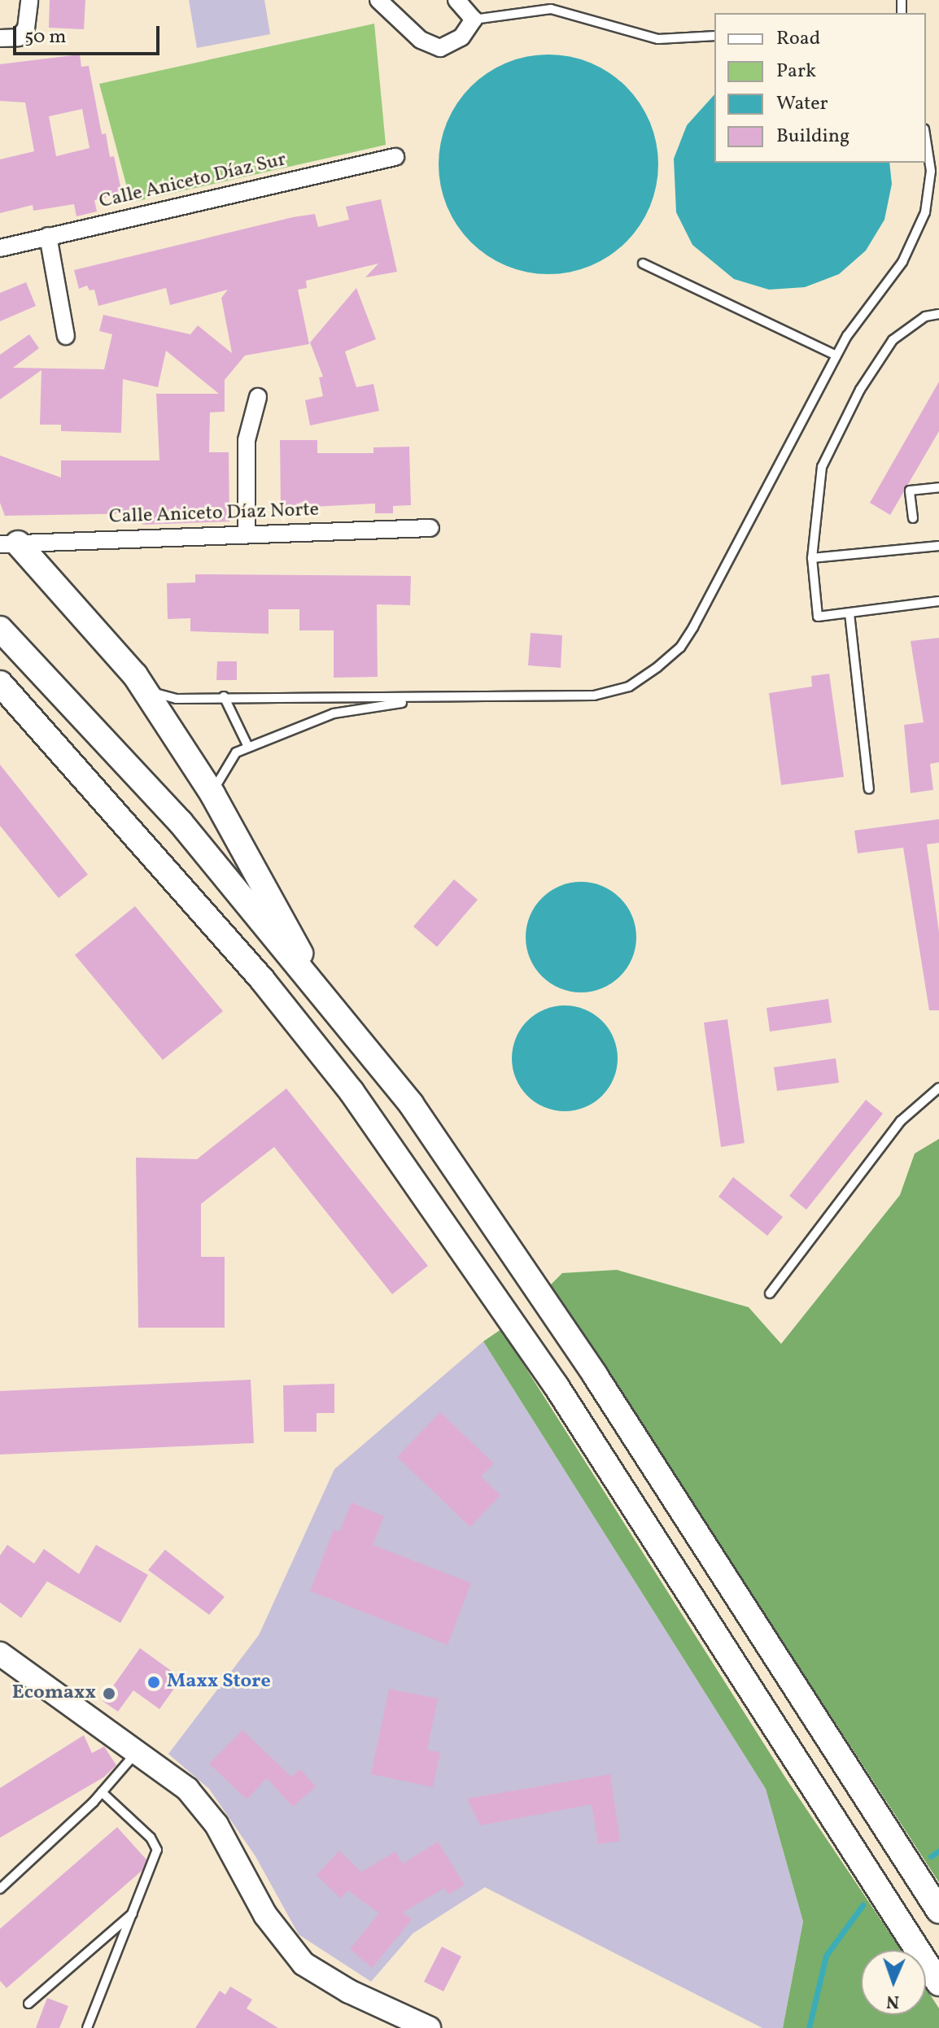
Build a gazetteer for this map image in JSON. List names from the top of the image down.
{
  "streets": {
    "street": ["Calle Aniceto Díaz Sur", "Calle Aniceto Díaz Norte"]
  },
  "places": ["Maxx Store", "Ecomaxx"],
  "legend": [
    "Road",
    "Park",
    "Water",
    "Building"
  ],
  "scale_bar": "50 m",
  "north": "bottom"
}
